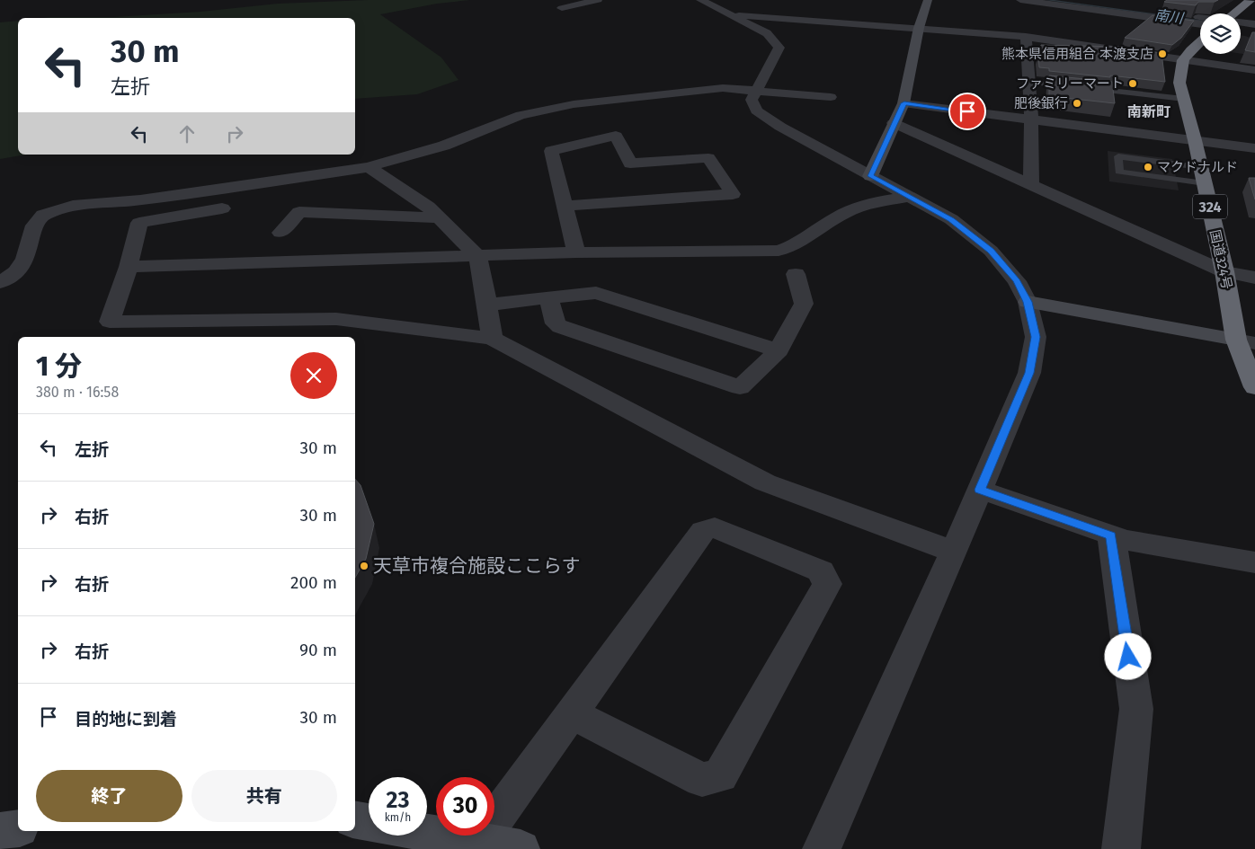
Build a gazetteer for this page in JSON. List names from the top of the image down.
{
  "streets": {
    "highway": ["324", "国道324号"]
  },
  "districts": ["南新町"],
  "water": ["南川"],
  "places": [
    "熊本県信用組合 本渡支店",
    "ファミリーマート",
    "肥後銀行",
    "マクドナルド",
    "天草市複合施設ここらす"
  ],
  "page": {
    "turn": ["30 m", "左折"],
    "heading": ["1 分", "380 m · 16:58"],
    "list": [
      {
        "name": "左折",
        "value": "30 m"
      },
      {
        "name": "右折",
        "value": "30 m"
      },
      {
        "name": "右折",
        "value": "200 m"
      },
      {
        "name": "右折",
        "value": "90 m"
      },
      {
        "name": "目的地に到着",
        "value": "30 m"
      }
    ],
    "buttons": ["終了", "共有"],
    "speed": "23 km/h",
    "limit": "30"
  }
}
